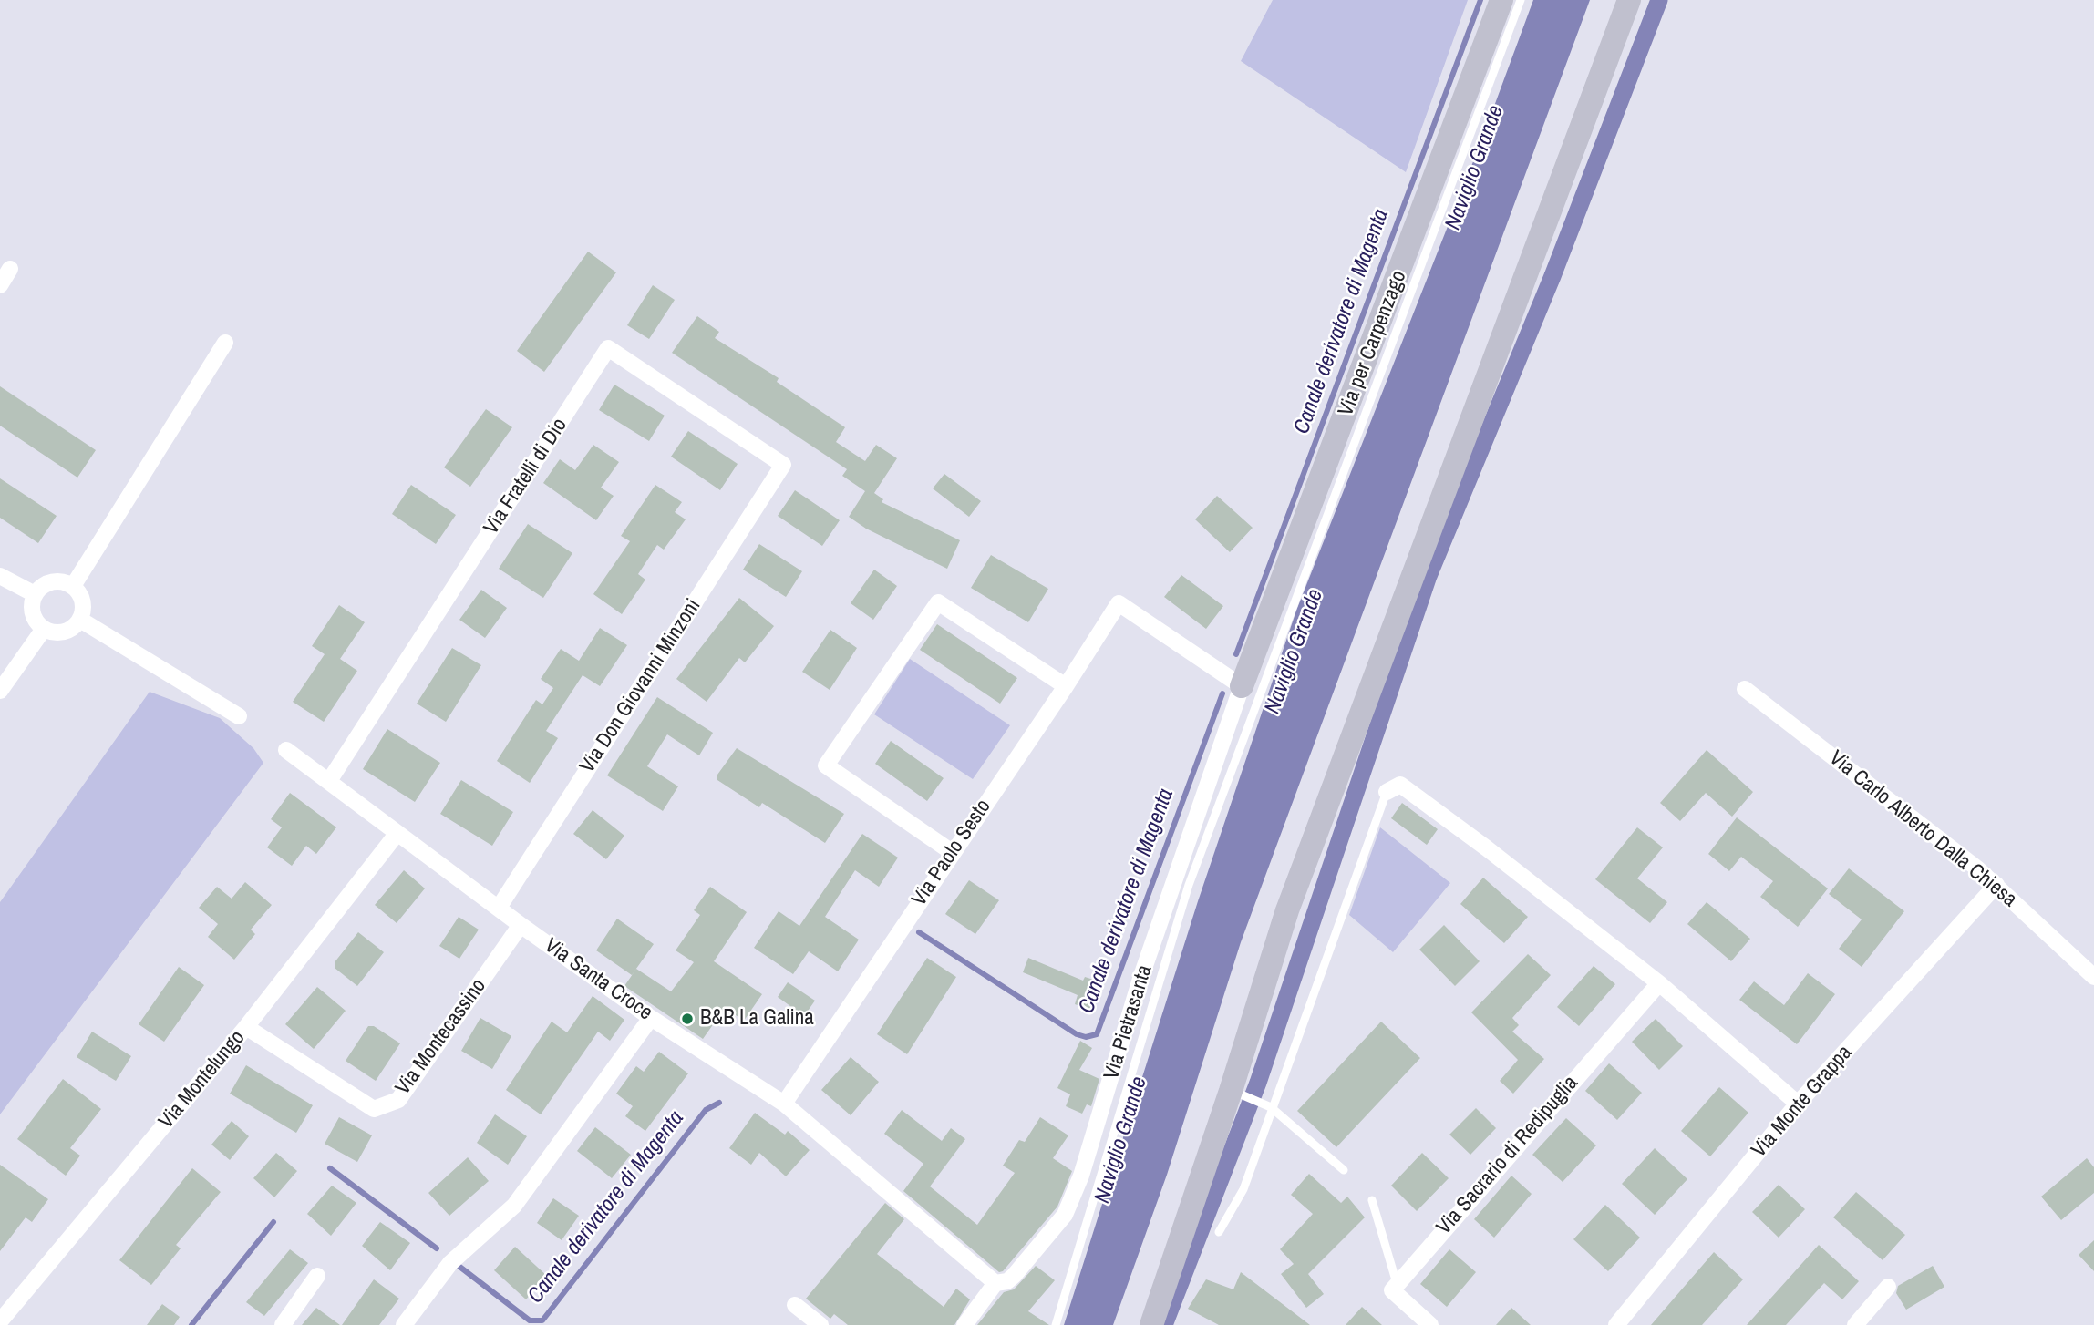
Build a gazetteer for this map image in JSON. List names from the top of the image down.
{
  "streets": {
    "street": [
      "Via per Carpenzago",
      "Via Fratelli di Dio",
      "Via Don Giovanni Minzoni",
      "Via Carlo Alberto Dalla Chiesa",
      "Via Paolo Sesto",
      "Via Santa Croce",
      "Via Pietrasanta",
      "Via Montecassino",
      "Via Montelungo",
      "Via Monte Grappa",
      "Via Sacrario di Redipuglia"
    ]
  },
  "crossings": [
    ["Via per Carpenzago", "Via Paolo Sesto"],
    ["Via per Carpenzago", "Via Pietrasanta"],
    ["Via Fratelli di Dio", "Via Don Giovanni Minzoni"],
    ["Via Fratelli di Dio", "Via Santa Croce"],
    ["Via Don Giovanni Minzoni", "Via Santa Croce"],
    ["Via Carlo Alberto Dalla Chiesa", "Via Monte Grappa"],
    ["Via Paolo Sesto", "Via Santa Croce"],
    ["Via Paolo Sesto", "Via Pietrasanta"],
    ["Via Santa Croce", "Via Pietrasanta"],
    ["Via Santa Croce", "Via Montecassino"],
    ["Via Santa Croce", "Via Montelungo"],
    ["Via Montecassino", "Via Montelungo"]
  ],
  "water": ["Naviglio Grande", "Canale derivatore di Magenta"],
  "places": ["B&B La Galina"]
}
